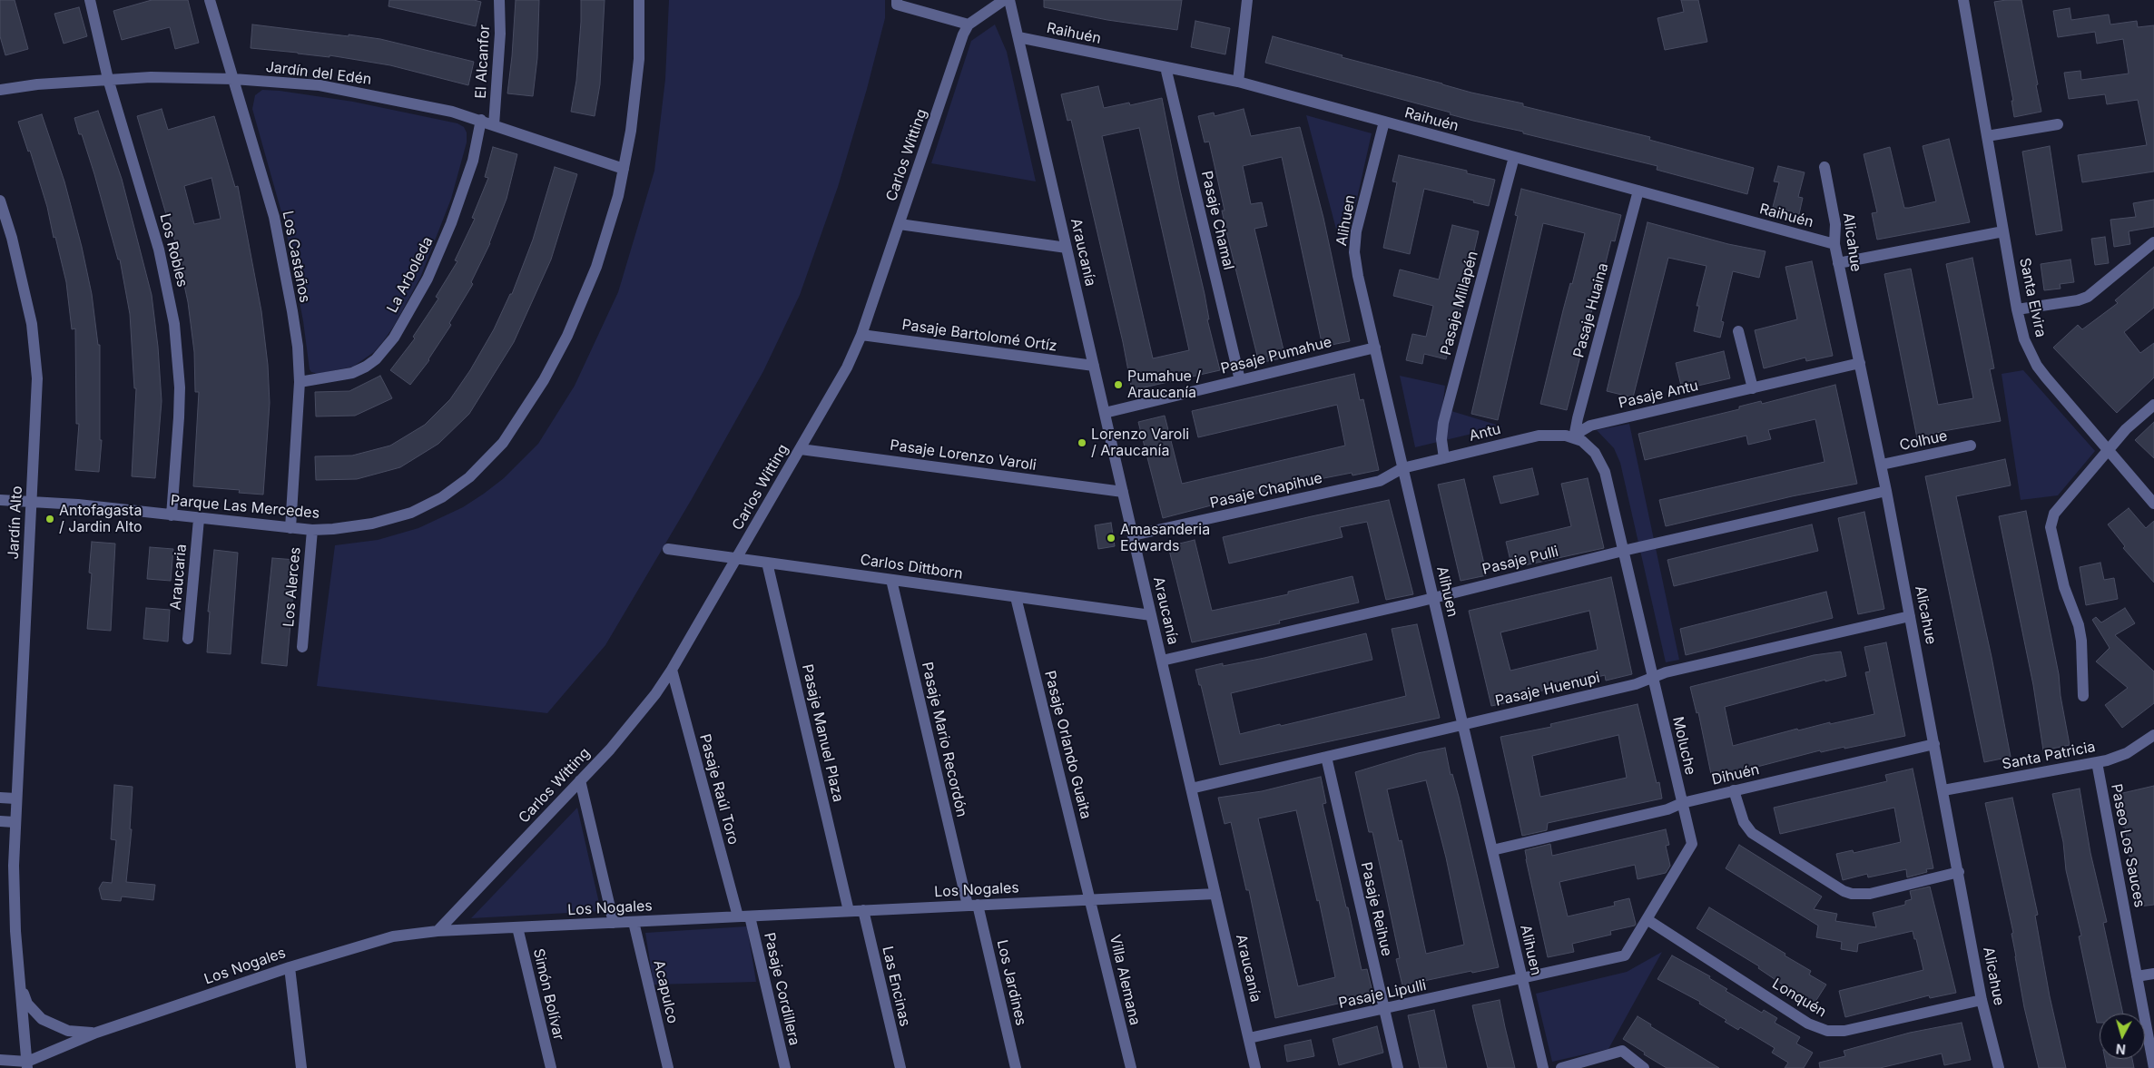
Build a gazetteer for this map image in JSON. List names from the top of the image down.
{
  "streets": {
    "street": [
      "Raihuén",
      "El Alcanfor",
      "Jardín del Edén",
      "Carlos Witting",
      "Pasaje Chamal",
      "Alihuen",
      "Alicahue",
      "Los Robles",
      "Araucanía",
      "Los Castaños",
      "La Arboleda",
      "Santa Elvira",
      "Pasaje Millapén",
      "Pasaje Huaina",
      "Pasaje Bartolomé Ortíz",
      "Pasaje Pumahue",
      "Pasaje Antu",
      "Antu",
      "Colhue",
      "Pasaje Lorenzo Varoli",
      "Pasaje Chapihue",
      "Parque Las Mercedes",
      "Jardín Alto",
      "Pasaje Pulli",
      "Carlos Dittborn",
      "Araucaria",
      "Los Alerces",
      "Pasaje Huenupi",
      "Pasaje Manuel Plaza",
      "Pasaje Mario Recordón",
      "Pasaje Orlando Guaita",
      "Moluche",
      "Santa Patricia",
      "Dihuén",
      "Pasaje Raúl Toro",
      "Paseo Los Sauces",
      "Los Nogales",
      "Pasaje Reihue",
      "Villa Alemana",
      "Los Jardines",
      "Las Encinas",
      "Pasaje Cordillera",
      "Acapulco",
      "Simón Bolívar",
      "Pasaje Lipulli",
      "Lonquén"
    ]
  },
  "crossings": [
    ["Raihuén", "Pasaje Chamal"],
    ["Raihuén", "Alihuen"],
    ["Raihuén", "Alicahue"],
    ["Raihuén", "Araucanía"],
    ["Raihuén", "Pasaje Millapén"],
    ["Raihuén", "Pasaje Huaina"],
    ["El Alcanfor", "Jardín del Edén"],
    ["Jardín del Edén", "Los Robles"],
    ["Jardín del Edén", "Los Castaños"],
    ["Jardín del Edén", "La Arboleda"],
    ["Jardín del Edén", "Parque Las Mercedes"],
    ["Carlos Witting", "Pasaje Bartolomé Ortíz"],
    ["Carlos Witting", "Pasaje Lorenzo Varoli"],
    ["Carlos Witting", "Carlos Dittborn"],
    ["Carlos Witting", "Pasaje Raúl Toro"],
    ["Carlos Witting", "Los Nogales"],
    ["Pasaje Chamal", "Pasaje Pumahue"],
    ["Alihuen", "Pasaje Pumahue"],
    ["Alihuen", "Antu"],
    ["Alihuen", "Pasaje Chapihue"],
    ["Alihuen", "Pasaje Pulli"],
    ["Alihuen", "Pasaje Huenupi"],
    ["Alihuen", "Moluche"],
    ["Alihuen", "Dihuén"],
    ["Alihuen", "Pasaje Lipulli"],
    ["Alicahue", "Pasaje Antu"],
    ["Alicahue", "Colhue"],
    ["Alicahue", "Pasaje Pulli"],
    ["Alicahue", "Pasaje Huenupi"],
    ["Alicahue", "Santa Patricia"],
    ["Alicahue", "Dihuén"],
    ["Alicahue", "Lonquén"],
    ["Los Robles", "Parque Las Mercedes"],
    ["Araucanía", "Pasaje Bartolomé Ortíz"],
    ["Araucanía", "Pasaje Pumahue"],
    ["Araucanía", "Pasaje Lorenzo Varoli"],
    ["Araucanía", "Pasaje Chapihue"],
    ["Araucanía", "Pasaje Pulli"],
    ["Araucanía", "Carlos Dittborn"],
    ["Araucanía", "Pasaje Huenupi"],
    ["Araucanía", "Los Nogales"],
    ["Araucanía", "Pasaje Lipulli"],
    ["Los Castaños", "La Arboleda"],
    ["Los Castaños", "Parque Las Mercedes"],
    ["Pasaje Millapén", "Antu"],
    ["Pasaje Huaina", "Pasaje Antu"],
    ["Pasaje Huaina", "Antu"],
    ["Pasaje Huaina", "Moluche"],
    ["Pasaje Antu", "Antu"],
    ["Pasaje Antu", "Moluche"],
    ["Antu", "Pasaje Chapihue"],
    ["Antu", "Moluche"],
    ["Parque Las Mercedes", "Jardín Alto"],
    ["Parque Las Mercedes", "Araucaria"],
    ["Parque Las Mercedes", "Los Alerces"],
    ["Jardín Alto", "Los Nogales"],
    ["Pasaje Pulli", "Moluche"],
    ["Carlos Dittborn", "Pasaje Manuel Plaza"],
    ["Carlos Dittborn", "Pasaje Mario Recordón"],
    ["Carlos Dittborn", "Pasaje Orlando Guaita"],
    ["Pasaje Huenupi", "Moluche"],
    ["Pasaje Huenupi", "Pasaje Reihue"],
    ["Pasaje Manuel Plaza", "Los Nogales"],
    ["Pasaje Mario Recordón", "Los Nogales"],
    ["Pasaje Mario Recordón", "Los Jardines"],
    ["Pasaje Orlando Guaita", "Los Nogales"],
    ["Pasaje Orlando Guaita", "Villa Alemana"],
    ["Moluche", "Dihuén"],
    ["Moluche", "Pasaje Lipulli"],
    ["Moluche", "Lonquén"],
    ["Santa Patricia", "Paseo Los Sauces"],
    ["Pasaje Raúl Toro", "Los Nogales"],
    ["Pasaje Raúl Toro", "Pasaje Cordillera"],
    ["Los Nogales", "Villa Alemana"],
    ["Los Nogales", "Los Jardines"],
    ["Los Nogales", "Las Encinas"],
    ["Los Nogales", "Pasaje Cordillera"],
    ["Los Nogales", "Acapulco"],
    ["Los Nogales", "Simón Bolívar"],
    ["Pasaje Reihue", "Pasaje Lipulli"]
  ],
  "places": [
    "Pumahue / Araucanía",
    "Lorenzo Varoli / Araucanía",
    "Antofagasta / Jardin Alto",
    "Amasanderia Edwards"
  ],
  "north": "bottom"
}
